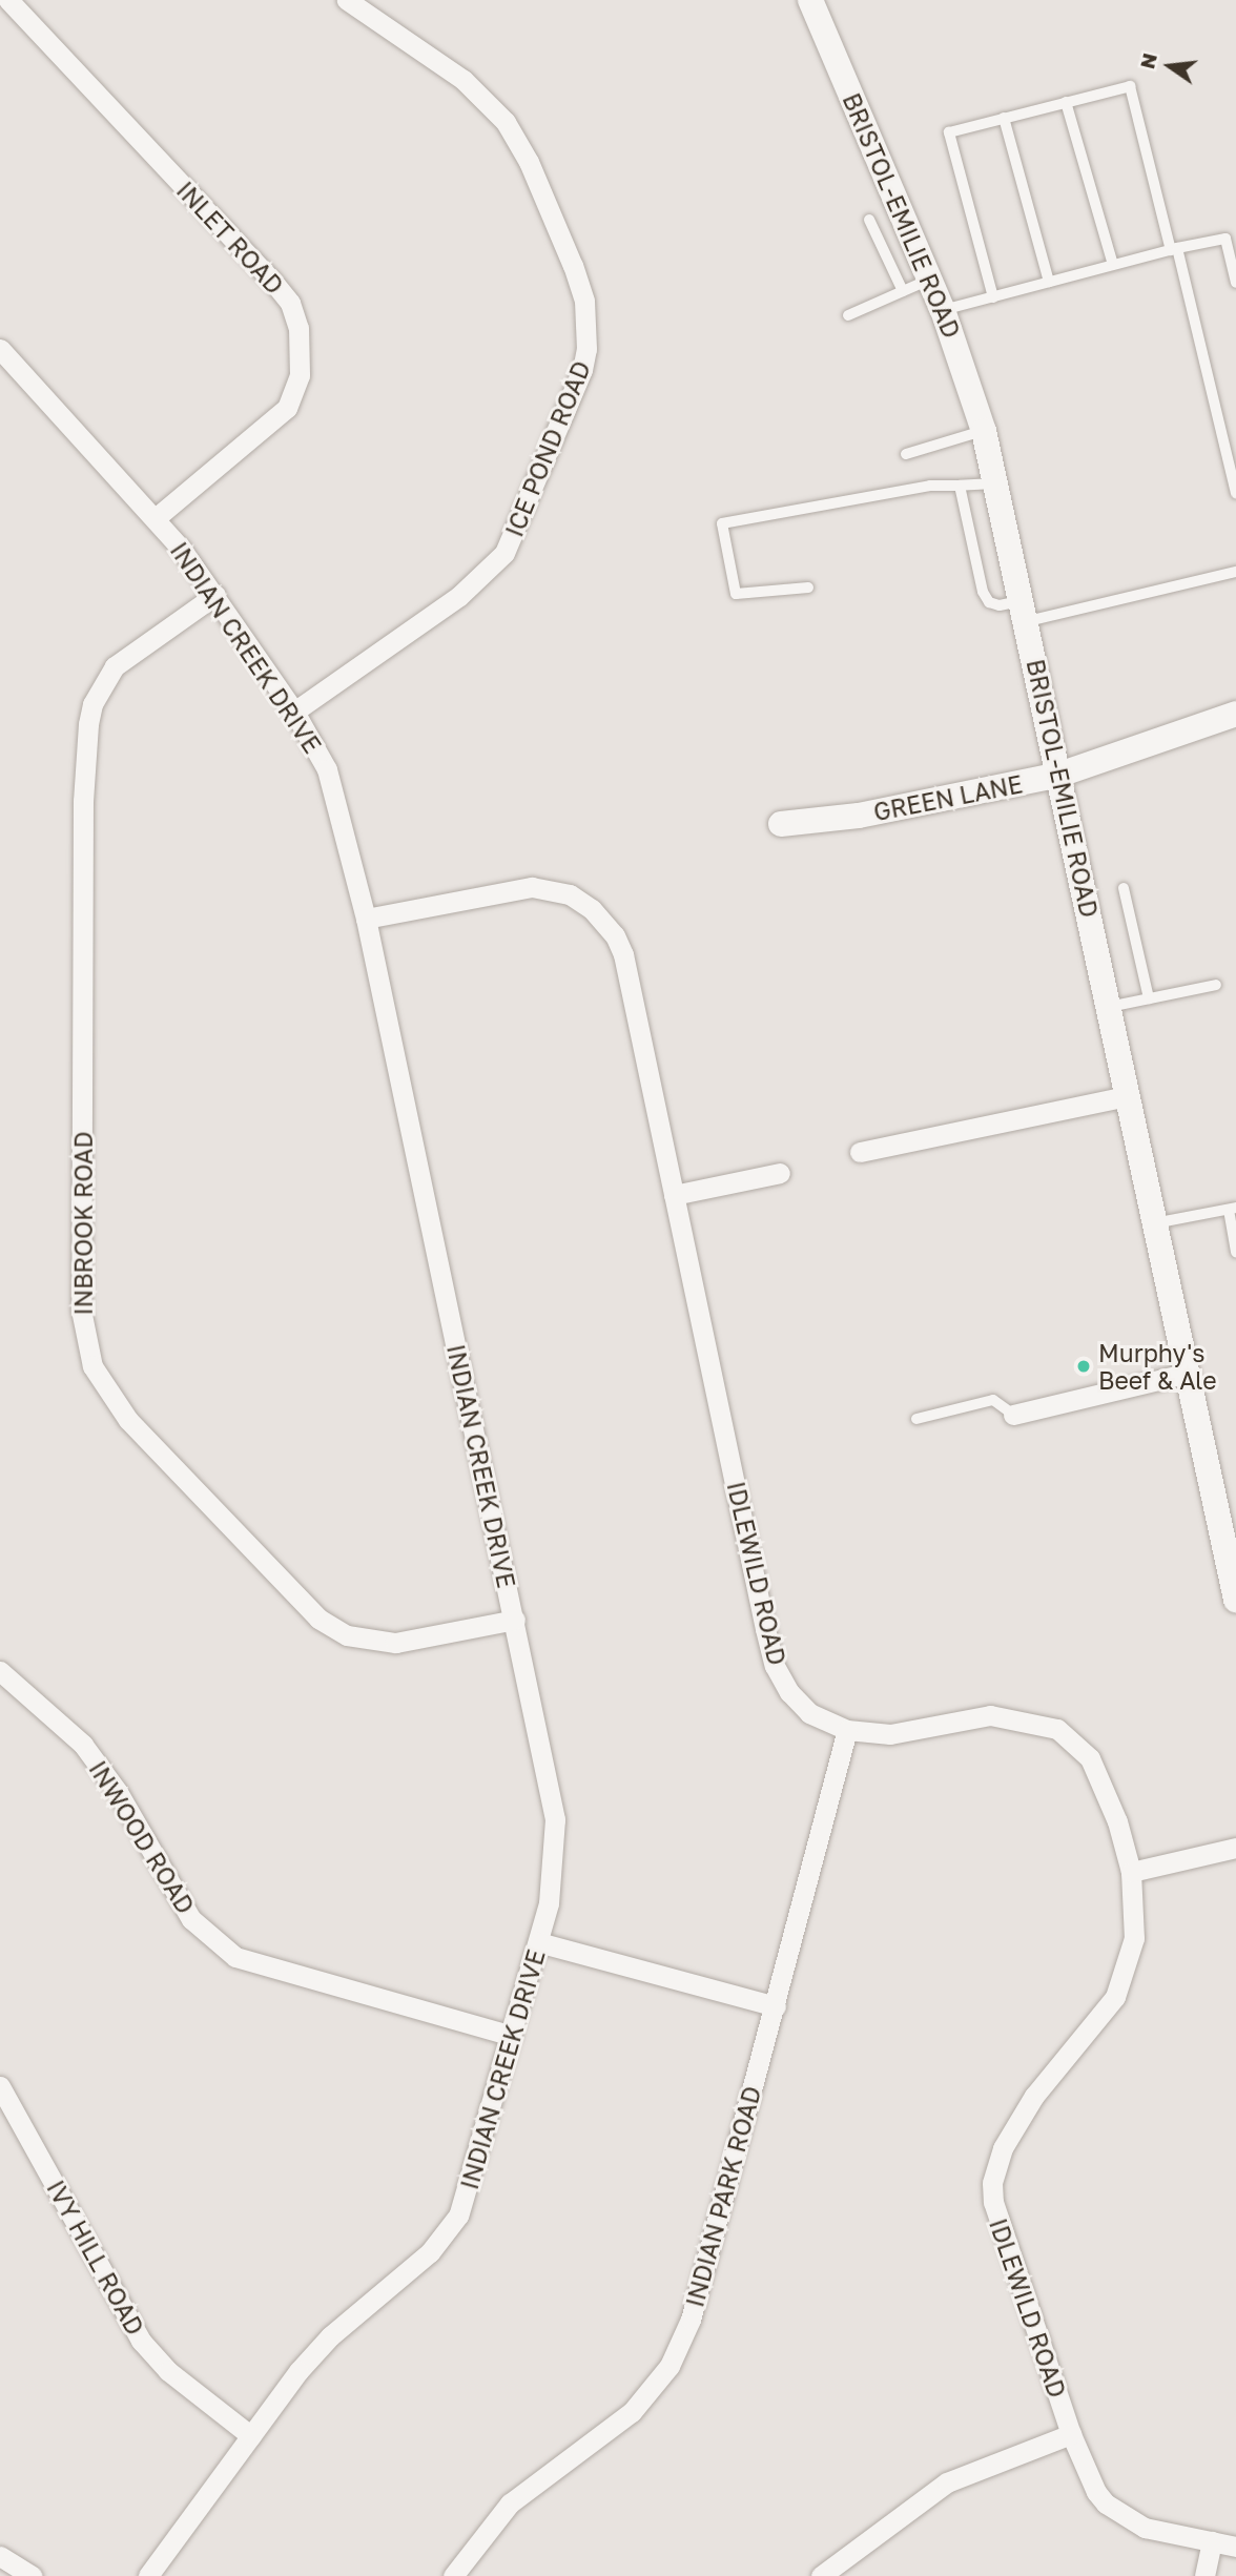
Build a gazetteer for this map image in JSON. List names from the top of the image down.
{
  "streets": {
    "street": [
      "BRISTOL-EMILIE ROAD",
      "INLET ROAD",
      "ICE POND ROAD",
      "INDIAN CREEK DRIVE",
      "GREEN LANE",
      "INBROOK ROAD",
      "IDLEWILD ROAD",
      "INWOOD ROAD",
      "INDIAN PARK ROAD",
      "IVY HILL ROAD"
    ]
  },
  "crossings": [
    ["BRISTOL-EMILIE ROAD", "GREEN LANE"],
    ["INLET ROAD", "INDIAN CREEK DRIVE"],
    ["ICE POND ROAD", "INDIAN CREEK DRIVE"],
    ["INDIAN CREEK DRIVE", "INBROOK ROAD"],
    ["INDIAN CREEK DRIVE", "IDLEWILD ROAD"],
    ["INDIAN CREEK DRIVE", "INWOOD ROAD"],
    ["INDIAN CREEK DRIVE", "IVY HILL ROAD"],
    ["IDLEWILD ROAD", "INDIAN PARK ROAD"]
  ],
  "places": ["Murphy's Beef & Ale"],
  "north": "left"
}
